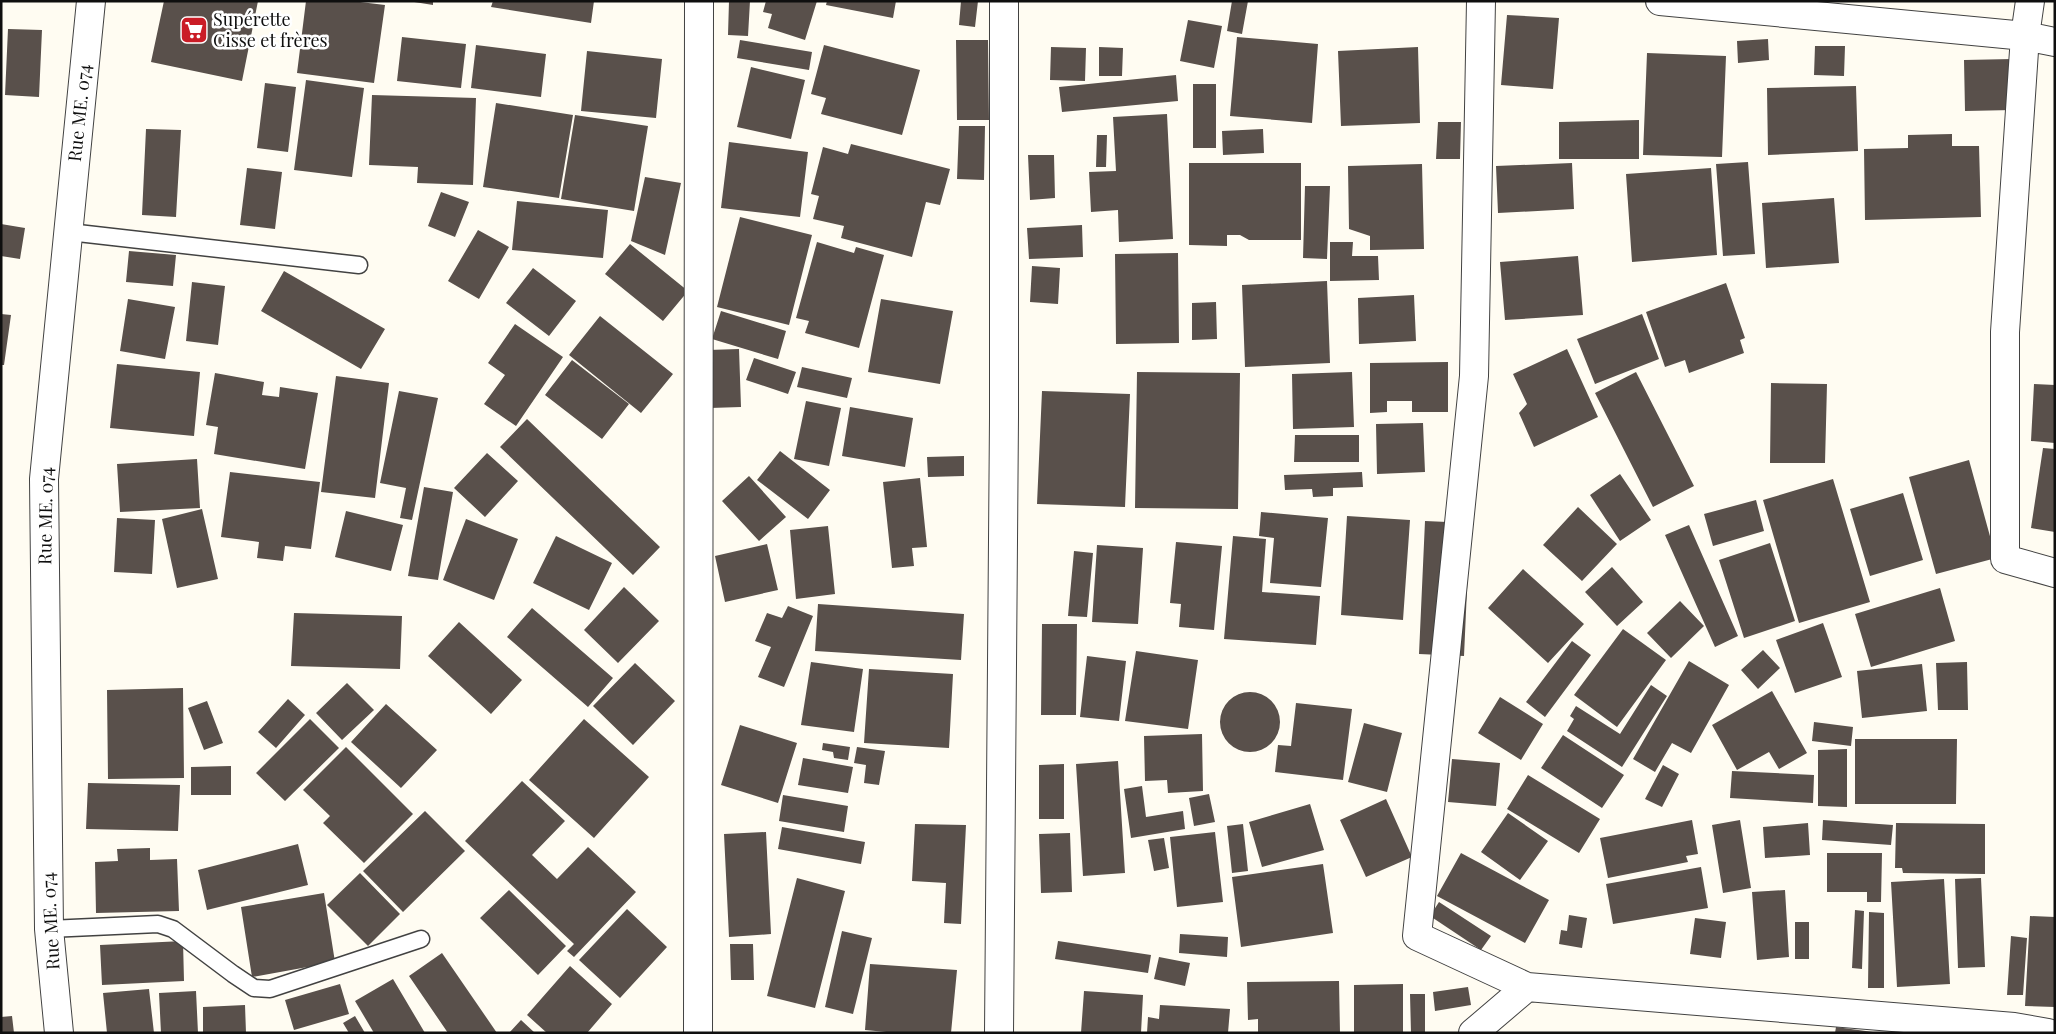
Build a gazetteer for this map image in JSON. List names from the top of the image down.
{
  "streets": {
    "street": ["Rue ME. 074"]
  },
  "places": {
    "supermarket": ["Supérette Cisse et frères"]
  }
}
